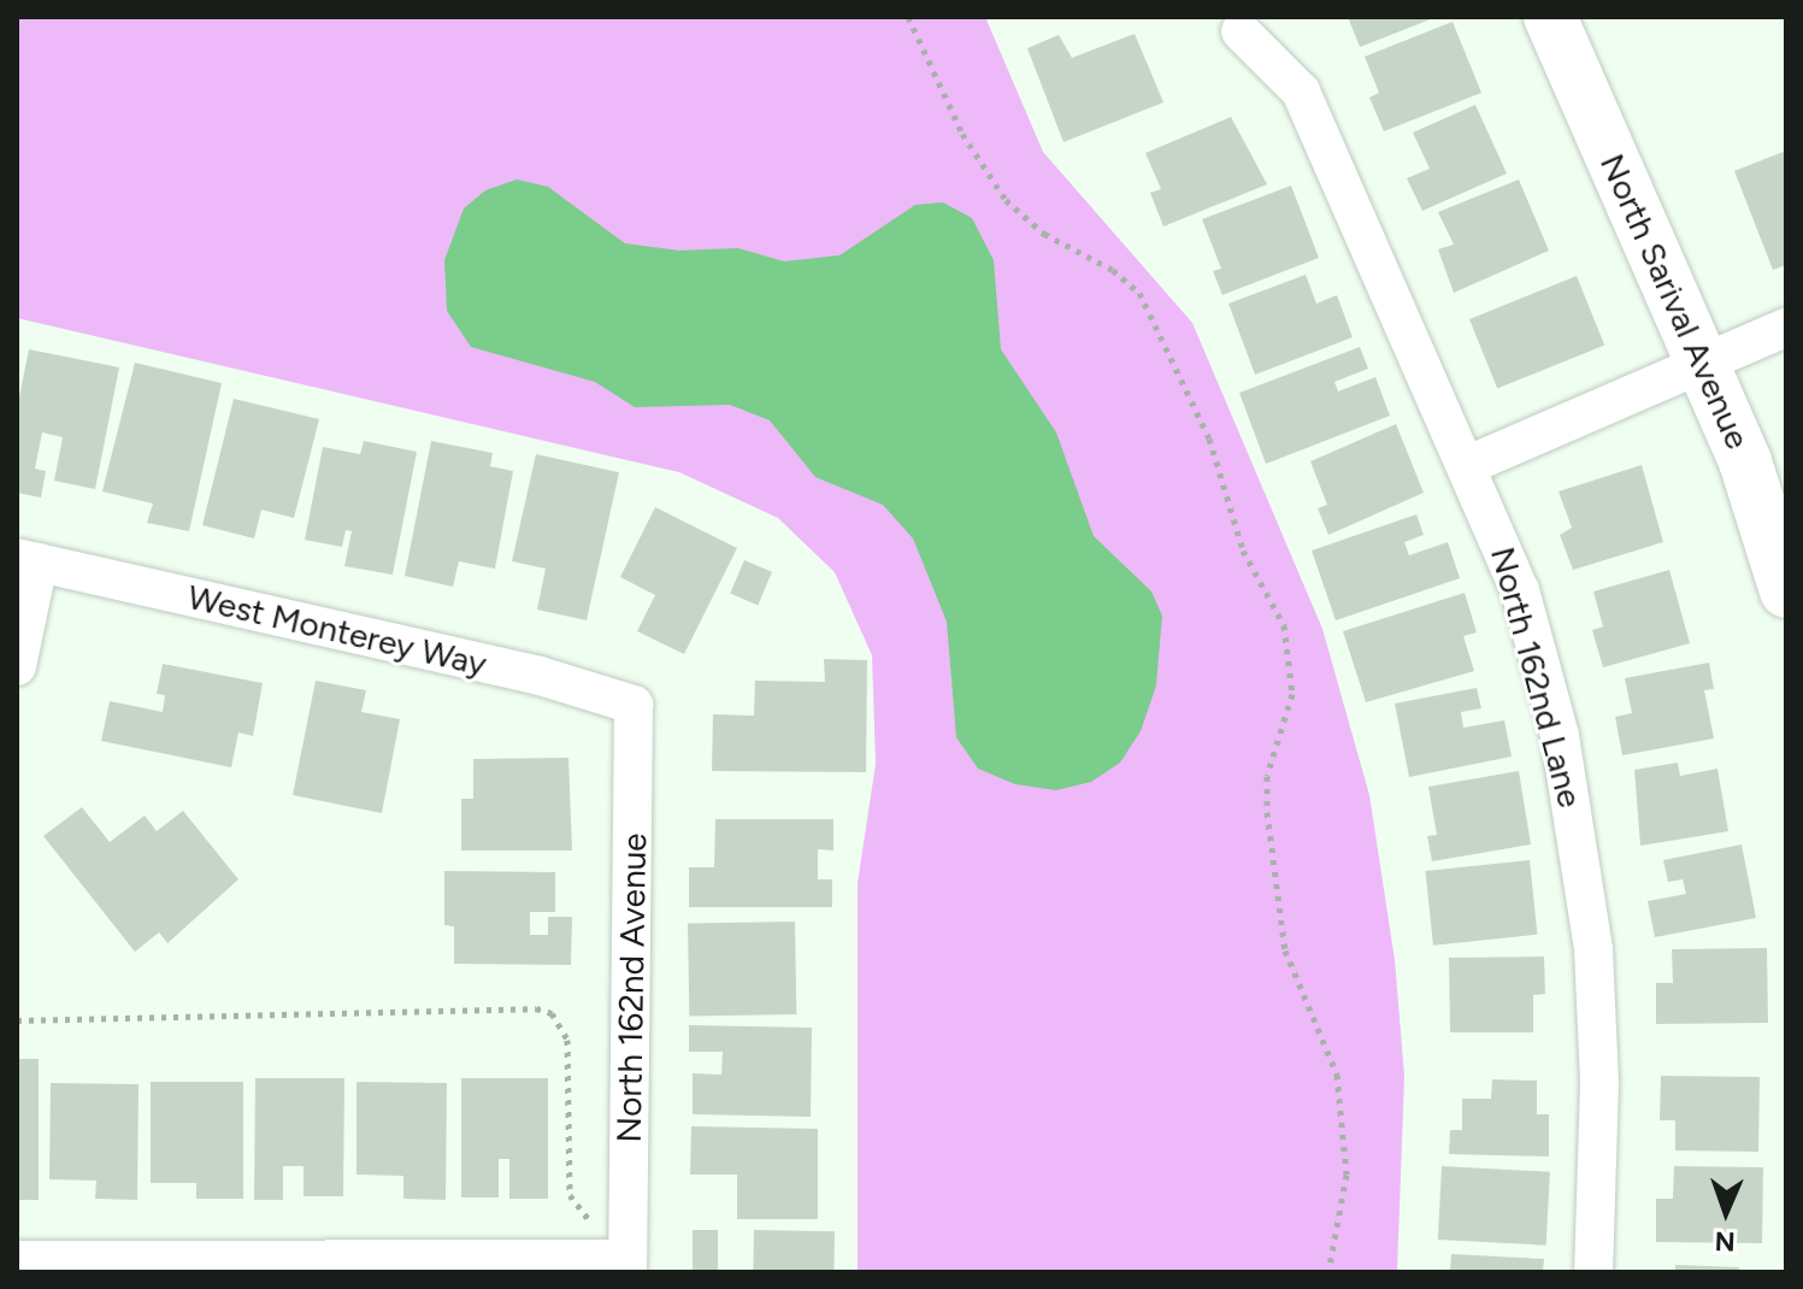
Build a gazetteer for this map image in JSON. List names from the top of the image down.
{
  "streets": {
    "street": [
      "North Sarival Avenue",
      "West Monterey Way",
      "North 162nd Lane",
      "North 162nd Avenue"
    ]
  },
  "crossings": [
    ["West Monterey Way", "North 162nd Avenue"]
  ],
  "north": "bottom"
}
